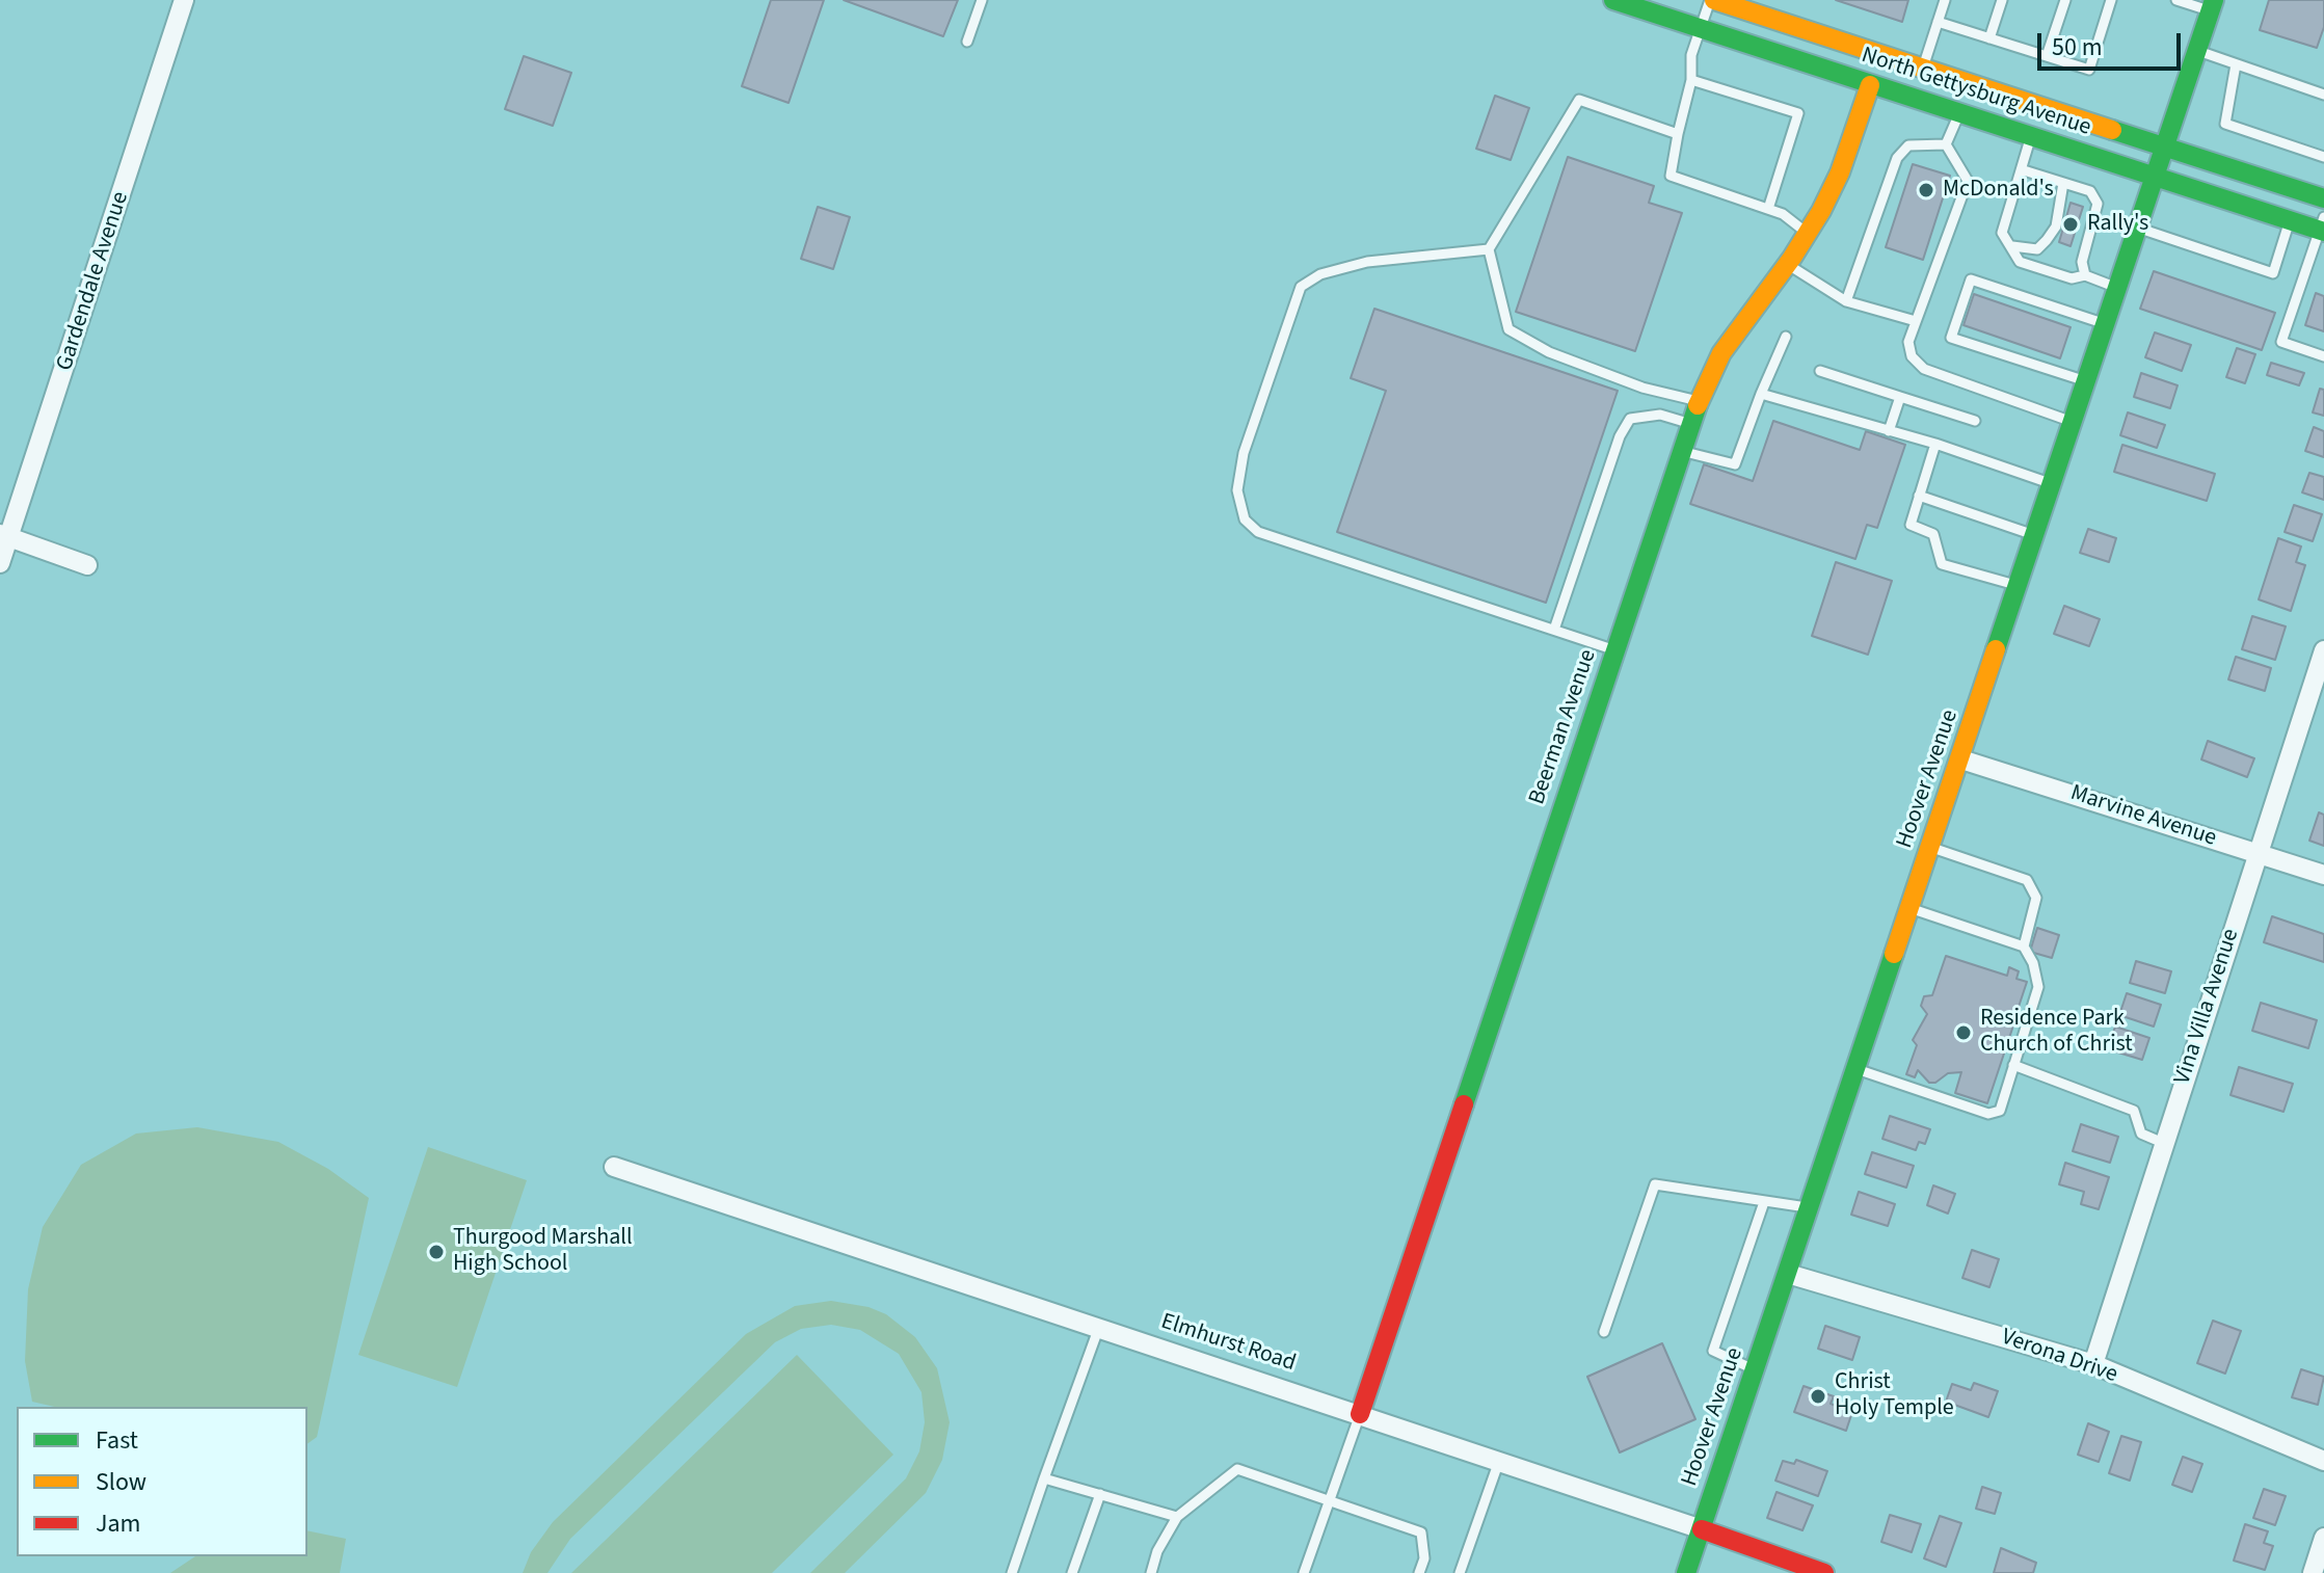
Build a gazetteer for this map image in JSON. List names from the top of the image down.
{
  "streets": {
    "street": [
      "North Gettysburg Avenue",
      "Gardendale Avenue",
      "Beerman Avenue",
      "Hoover Avenue",
      "Marvine Avenue",
      "Vina Villa Avenue",
      "Elmhurst Road",
      "Verona Drive"
    ]
  },
  "crossings": [
    ["North Gettysburg Avenue", "Beerman Avenue"],
    ["North Gettysburg Avenue", "Hoover Avenue"],
    ["Beerman Avenue", "Elmhurst Road"],
    ["Hoover Avenue", "Marvine Avenue"],
    ["Hoover Avenue", "Elmhurst Road"],
    ["Hoover Avenue", "Verona Drive"],
    ["Marvine Avenue", "Vina Villa Avenue"],
    ["Vina Villa Avenue", "Verona Drive"]
  ],
  "places": [
    "McDonald's",
    "Rally's",
    "Residence Park Church of Christ",
    "Thurgood Marshall High School",
    "Christ Holy Temple"
  ],
  "legend": ["Fast", "Slow", "Jam"],
  "scale_bar": "50 m"
}
